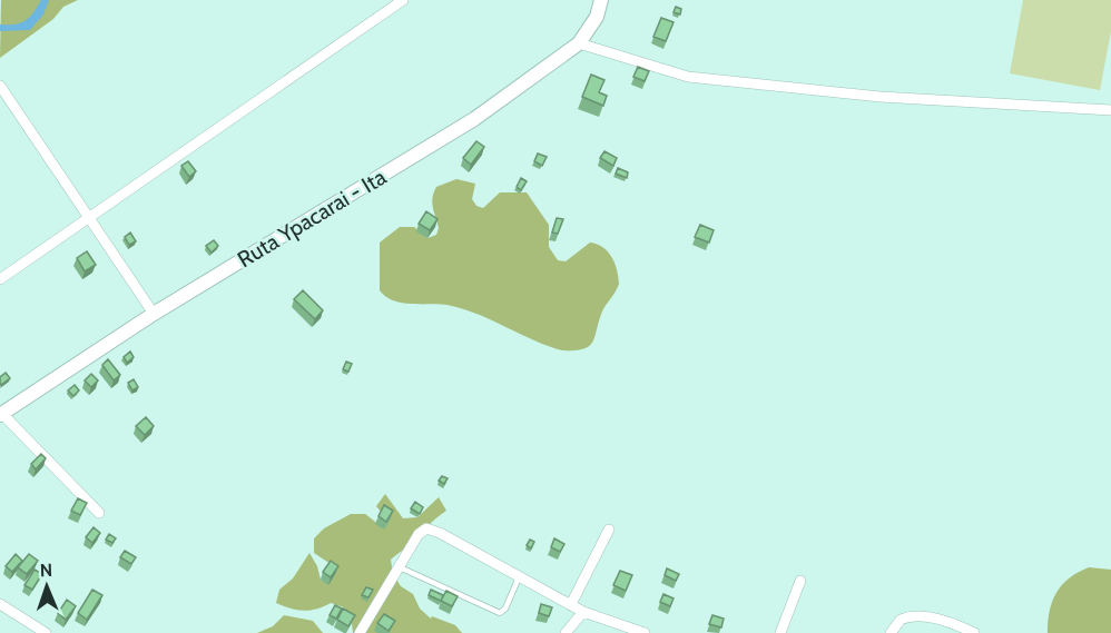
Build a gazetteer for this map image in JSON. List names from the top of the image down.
{
  "streets": {
    "street": ["Ruta Ypacarai - Ita"]
  },
  "north": "top"
}
